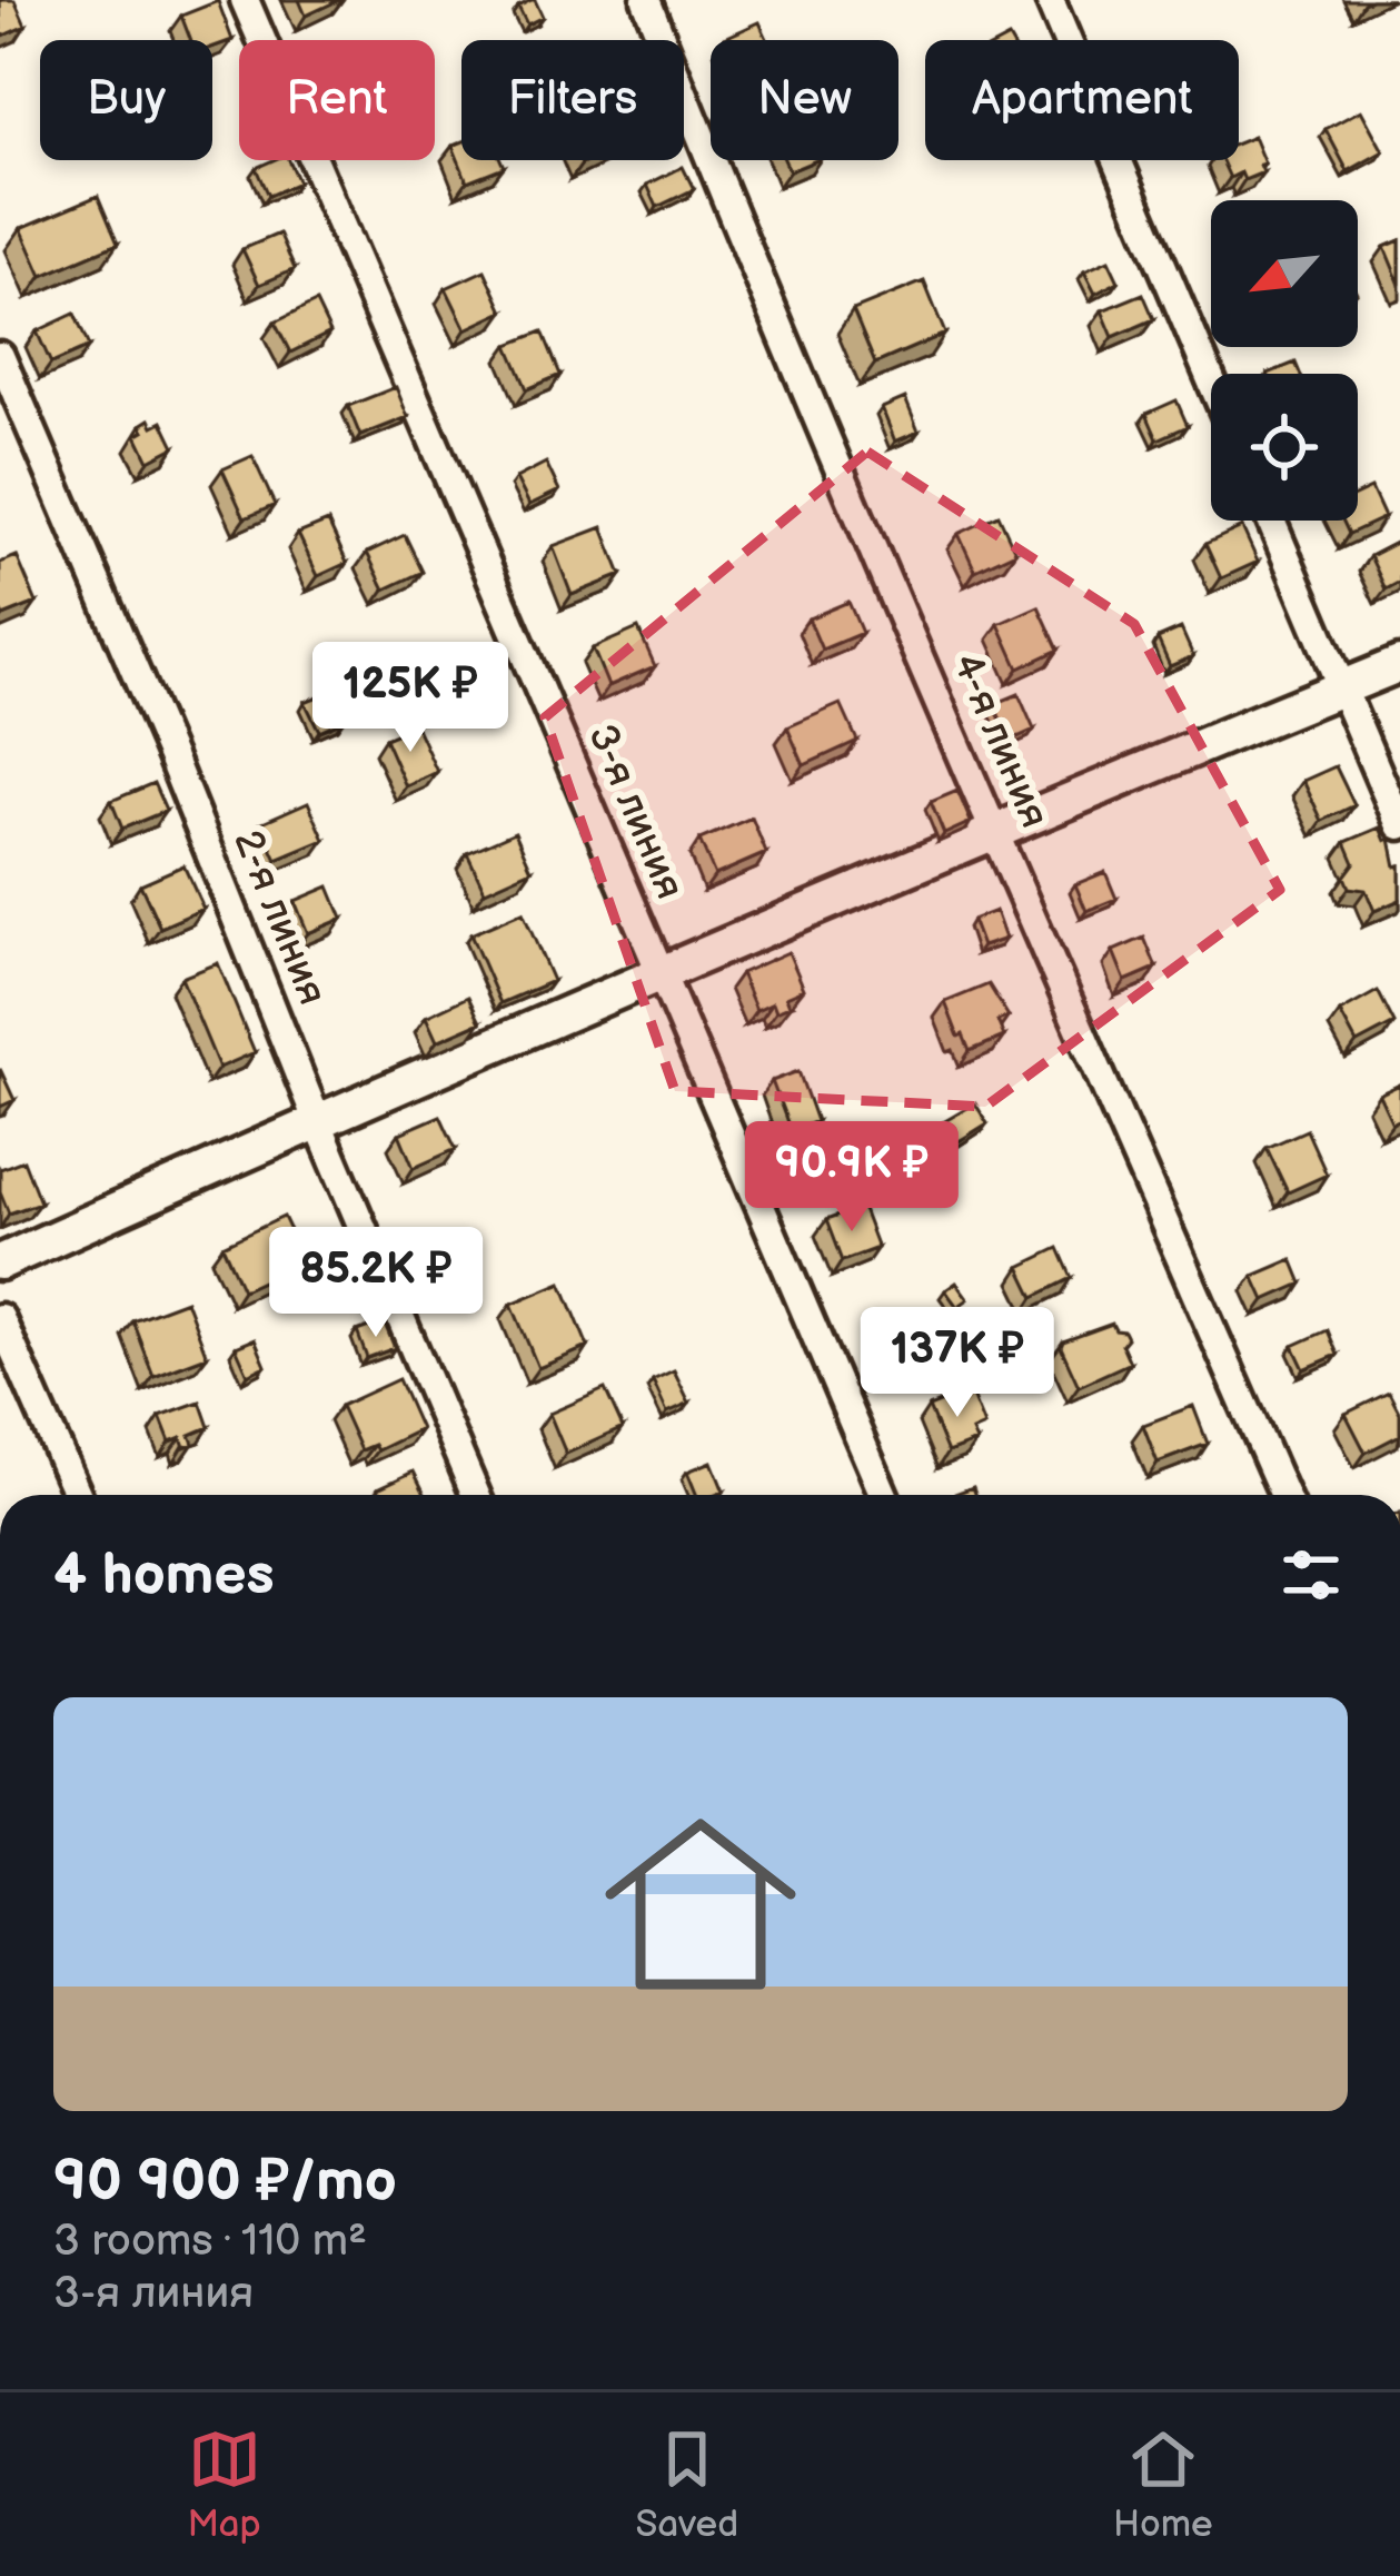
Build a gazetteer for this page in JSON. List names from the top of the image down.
{
  "streets": {
    "street": ["4-я линия", "3-я линия", "2-я линия"]
  },
  "north": "bottom left",
  "page": {
    "chip": [
      "Buy",
      "Rent",
      "Filters",
      "New",
      "Apartment"
    ],
    "price": [
      "125K ₽",
      "90.9K ₽",
      "85.2K ₽",
      "137K ₽"
    ],
    "heading": "4 homes",
    "list": [
      {
        "name": "90 900 ₽/mo",
        "note": "3 rooms · 110 m² · 3-я линия"
      }
    ],
    "tabs": ["Map", "Saved", "Home"]
  }
}
